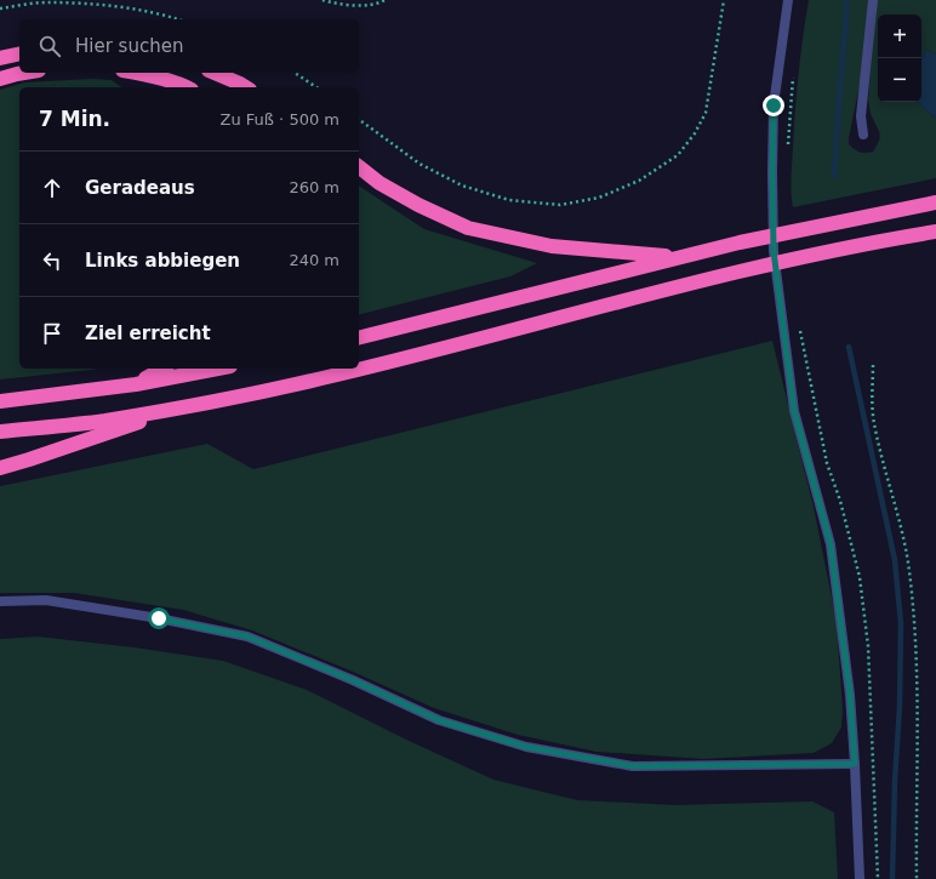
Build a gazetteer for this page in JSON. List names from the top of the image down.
{
  "page": {
    "map_buttons": ["+", "−"],
    "search": "Hier suchen",
    "heading": ["7 Min.", "Zu Fuß · 500 m"],
    "list": [
      ["Geradeaus", "260 m"],
      ["Links abbiegen", "240 m"],
      "Ziel erreicht"
    ]
  }
}
